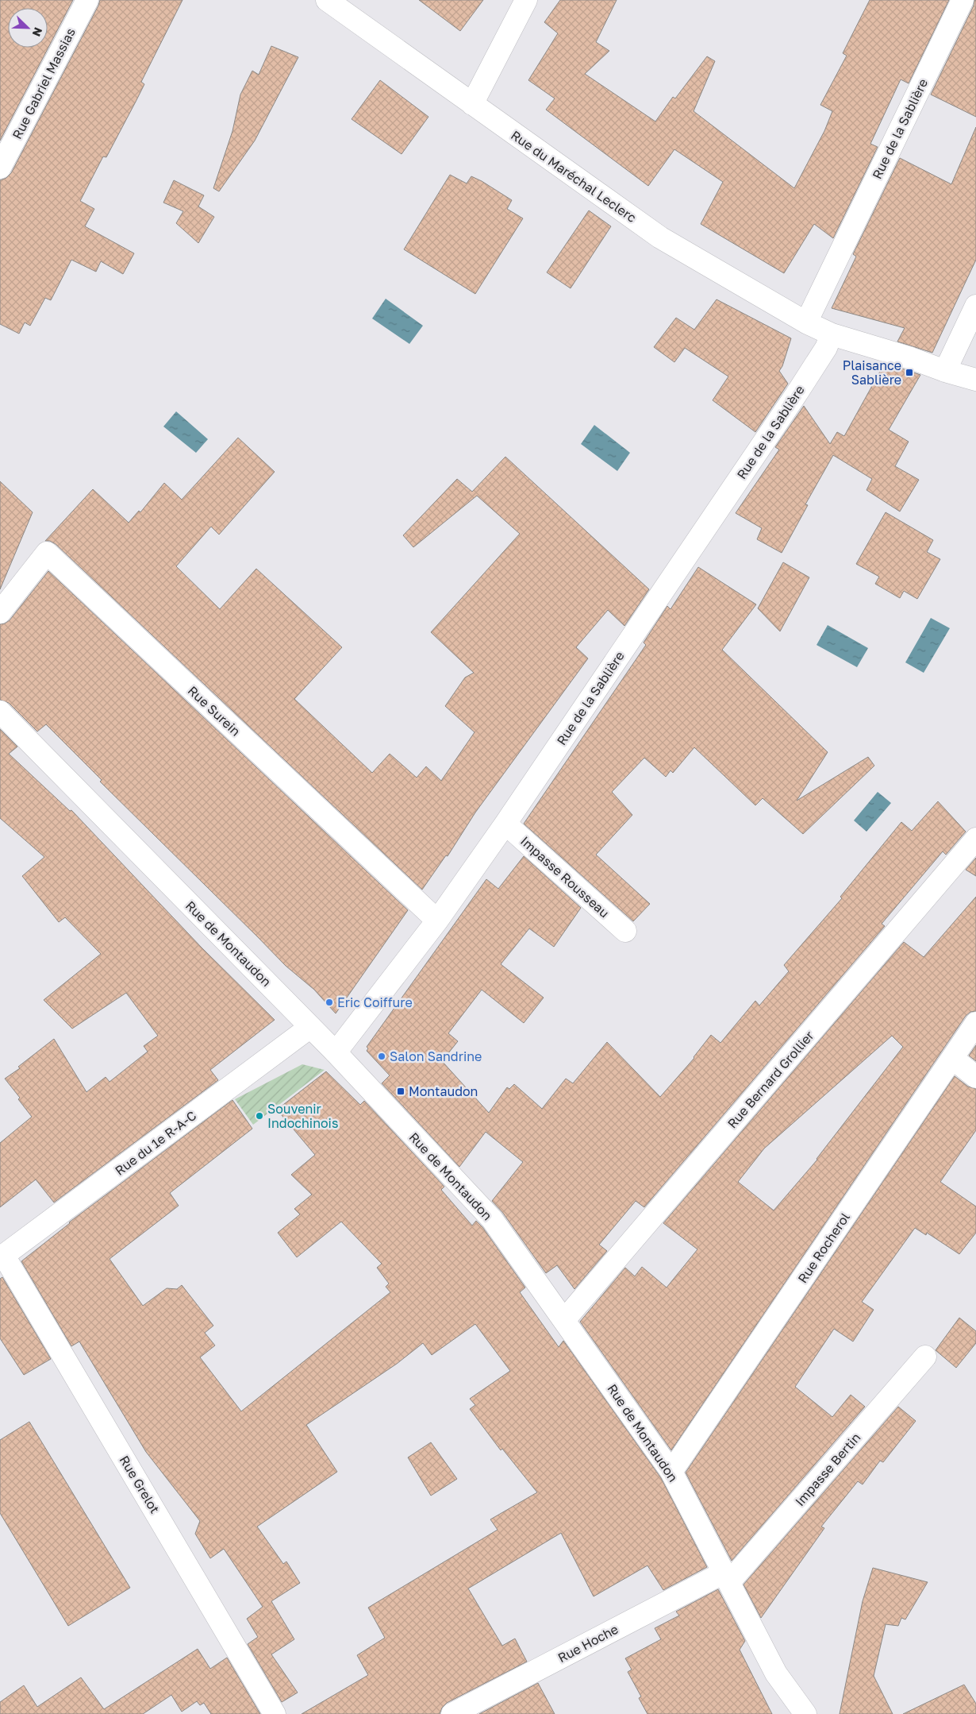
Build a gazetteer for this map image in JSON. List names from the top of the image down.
{
  "streets": {
    "street": [
      "Rue Gabriel Massias",
      "Rue de la Sablière",
      "Rue du Maréchal Leclerc",
      "Rue Surein",
      "Impasse Rousseau",
      "Rue de Montaudon",
      "Rue Bernard Grollier",
      "Rue du 1e R-A-C",
      "Rue Rocherol",
      "Impasse Bertin",
      "Rue Grelot",
      "Rue Hoche"
    ]
  },
  "crossings": [
    ["Rue de la Sablière", "Rue du Maréchal Leclerc"],
    ["Rue de la Sablière", "Rue Surein"],
    ["Rue de la Sablière", "Impasse Rousseau"],
    ["Rue de la Sablière", "Rue de Montaudon"],
    ["Rue de Montaudon", "Rue Bernard Grollier"],
    ["Rue de Montaudon", "Rue du 1e R-A-C"],
    ["Rue de Montaudon", "Rue Rocherol"],
    ["Rue de Montaudon", "Impasse Bertin"],
    ["Rue de Montaudon", "Rue Hoche"],
    ["Rue du 1e R-A-C", "Rue Grelot"],
    ["Impasse Bertin", "Rue Hoche"]
  ],
  "places": {
    "transit": ["Plaisance Sablière", "Montaudon"],
    "other": ["Eric Coiffure", "Salon Sandrine", "Souvenir Indochinois"]
  },
  "north": "bottom right"
}
